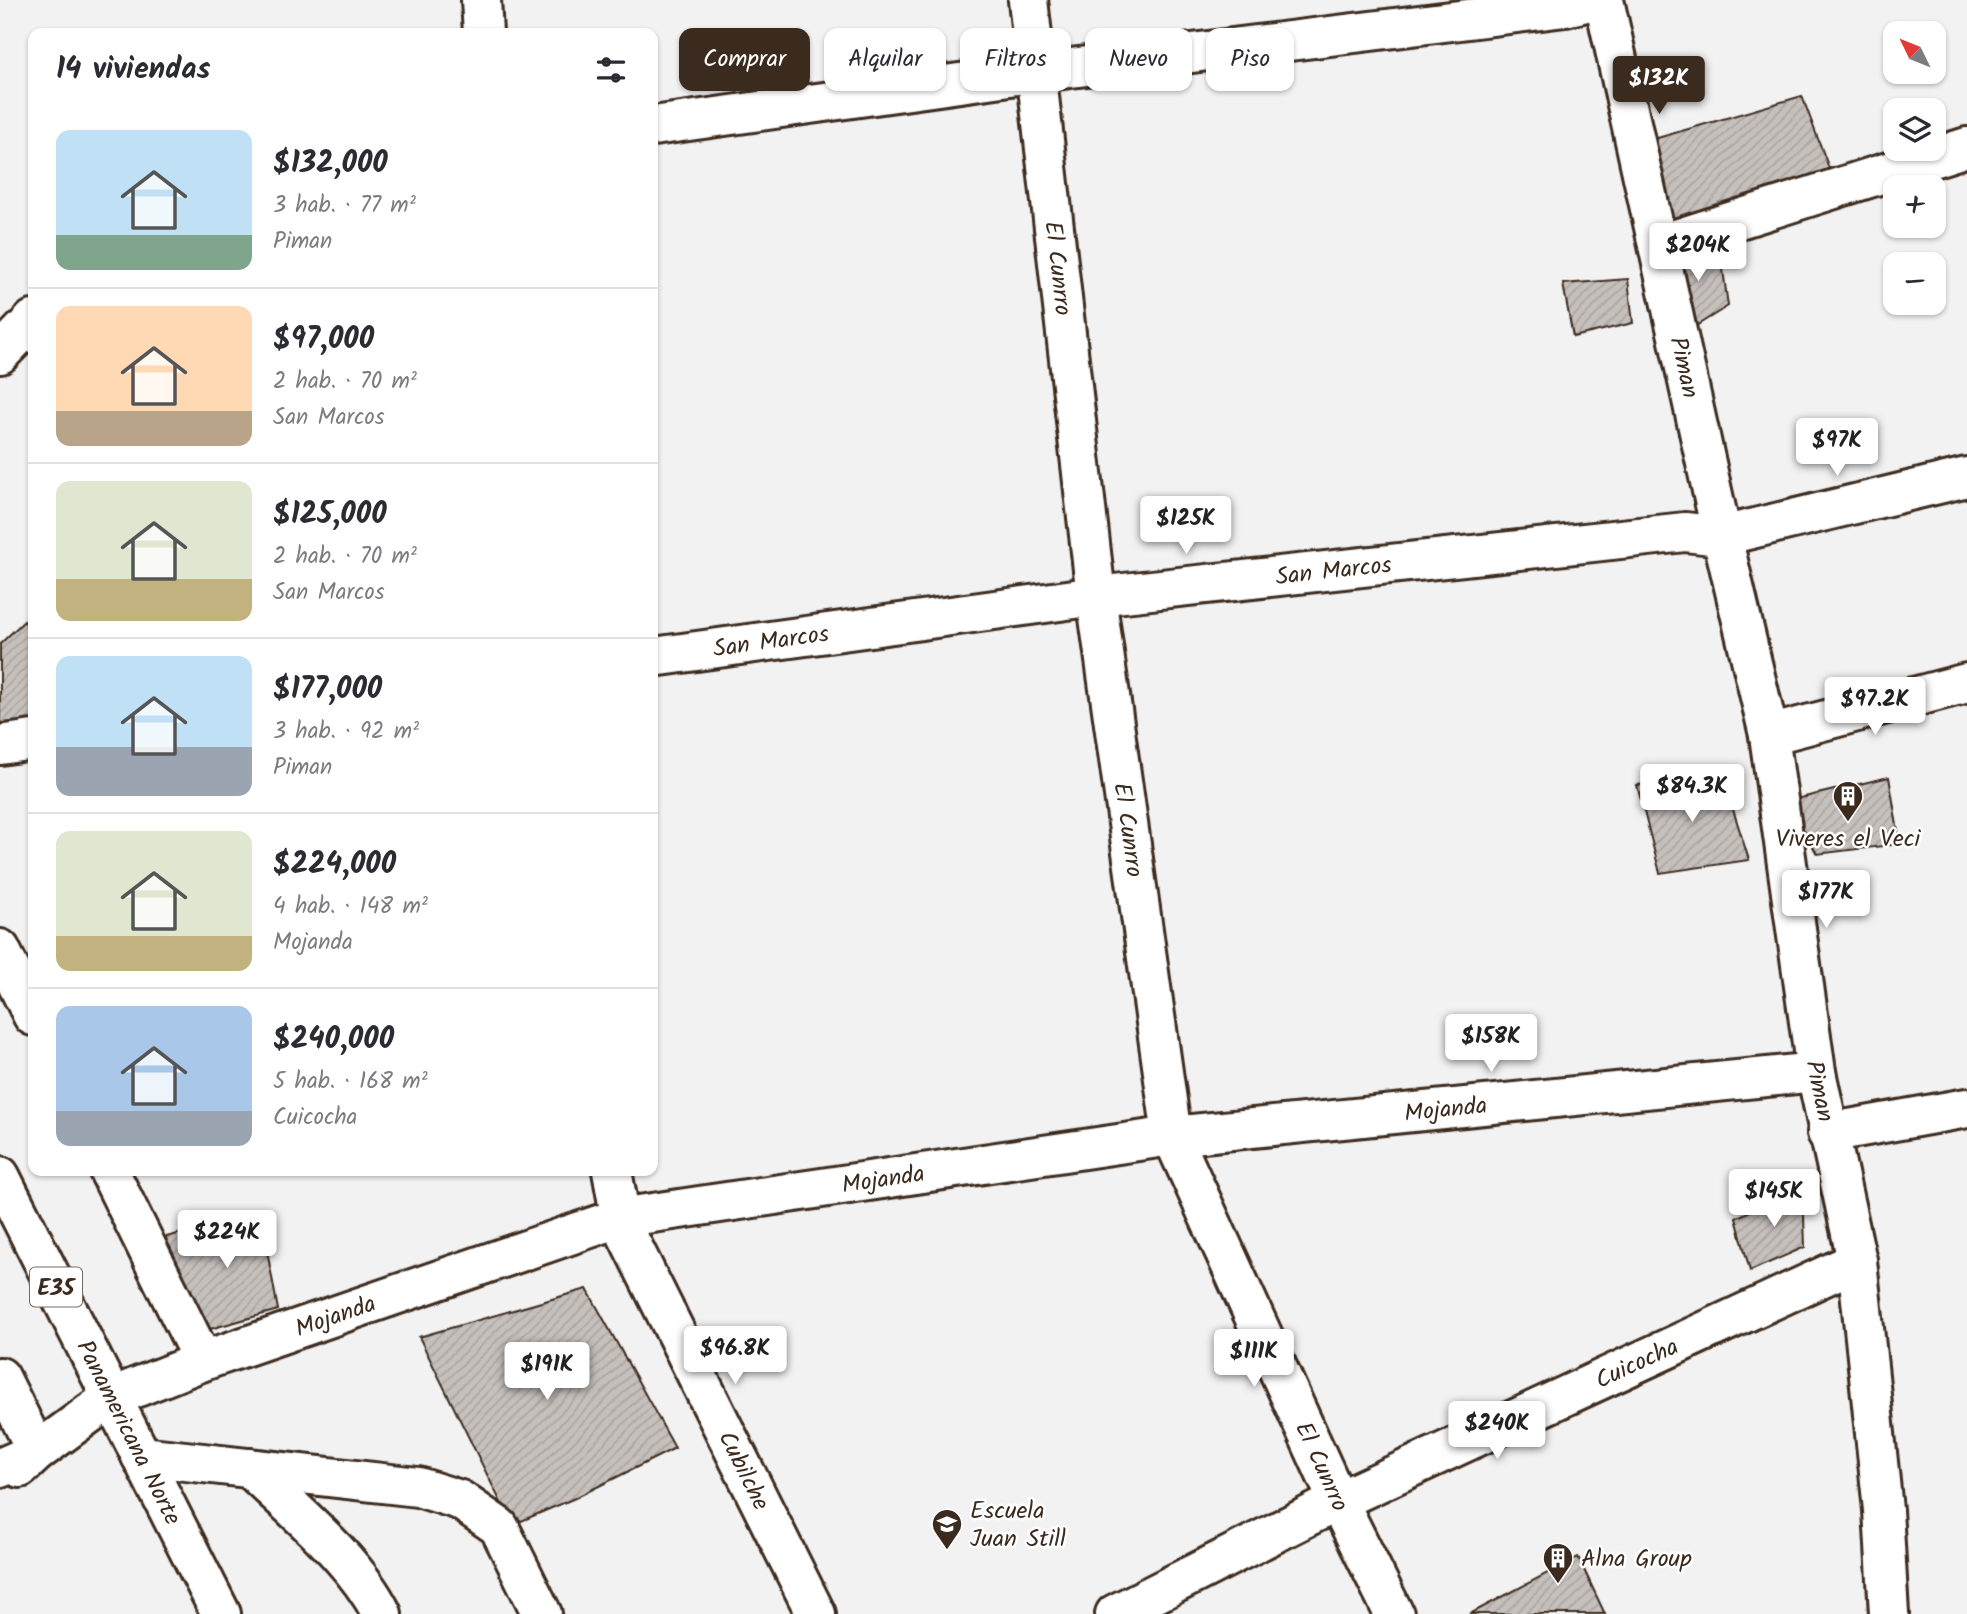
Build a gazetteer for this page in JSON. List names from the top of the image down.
{
  "streets": {
    "main road": [
      "El Cunrro",
      "Piman",
      "San Marcos",
      "Mojanda",
      "E35",
      "Cuicocha",
      "Panamericana Norte",
      "Cubilche"
    ]
  },
  "crossings": [
    ["El Cunrro", "San Marcos"],
    ["El Cunrro", "Mojanda"],
    ["El Cunrro", "Cuicocha"],
    ["Piman", "San Marcos"],
    ["Piman", "Mojanda"],
    ["Piman", "Cuicocha"],
    ["Mojanda", "Panamericana Norte"],
    ["Mojanda", "Cubilche"]
  ],
  "places": {
    "building": ["Viveres el Veci", "Alna Group"],
    "school or university": ["Escuela Juan Still"]
  },
  "north": "top left",
  "page": {
    "map_buttons": ["+", "−"],
    "chip": [
      "Comprar",
      "Alquilar",
      "Filtros",
      "Nuevo",
      "Piso"
    ],
    "heading": "14 viviendas",
    "price": [
      "$132K",
      "$204K",
      "$97K",
      "$125K",
      "$97.2K",
      "$84.3K",
      "$177K",
      "$158K",
      "$145K",
      "$224K",
      "$96.8K",
      "$111K",
      "$191K",
      "$240K"
    ],
    "list": [
      {
        "name": "$132,000",
        "note": "3 hab. · 77 m² · Piman"
      },
      {
        "name": "$97,000",
        "note": "2 hab. · 70 m² · San Marcos"
      },
      {
        "name": "$125,000",
        "note": "2 hab. · 70 m² · San Marcos"
      },
      {
        "name": "$177,000",
        "note": "3 hab. · 92 m² · Piman"
      },
      {
        "name": "$224,000",
        "note": "4 hab. · 148 m² · Mojanda"
      },
      {
        "name": "$240,000",
        "note": "5 hab. · 168 m² · Cuicocha"
      }
    ]
  }
}
